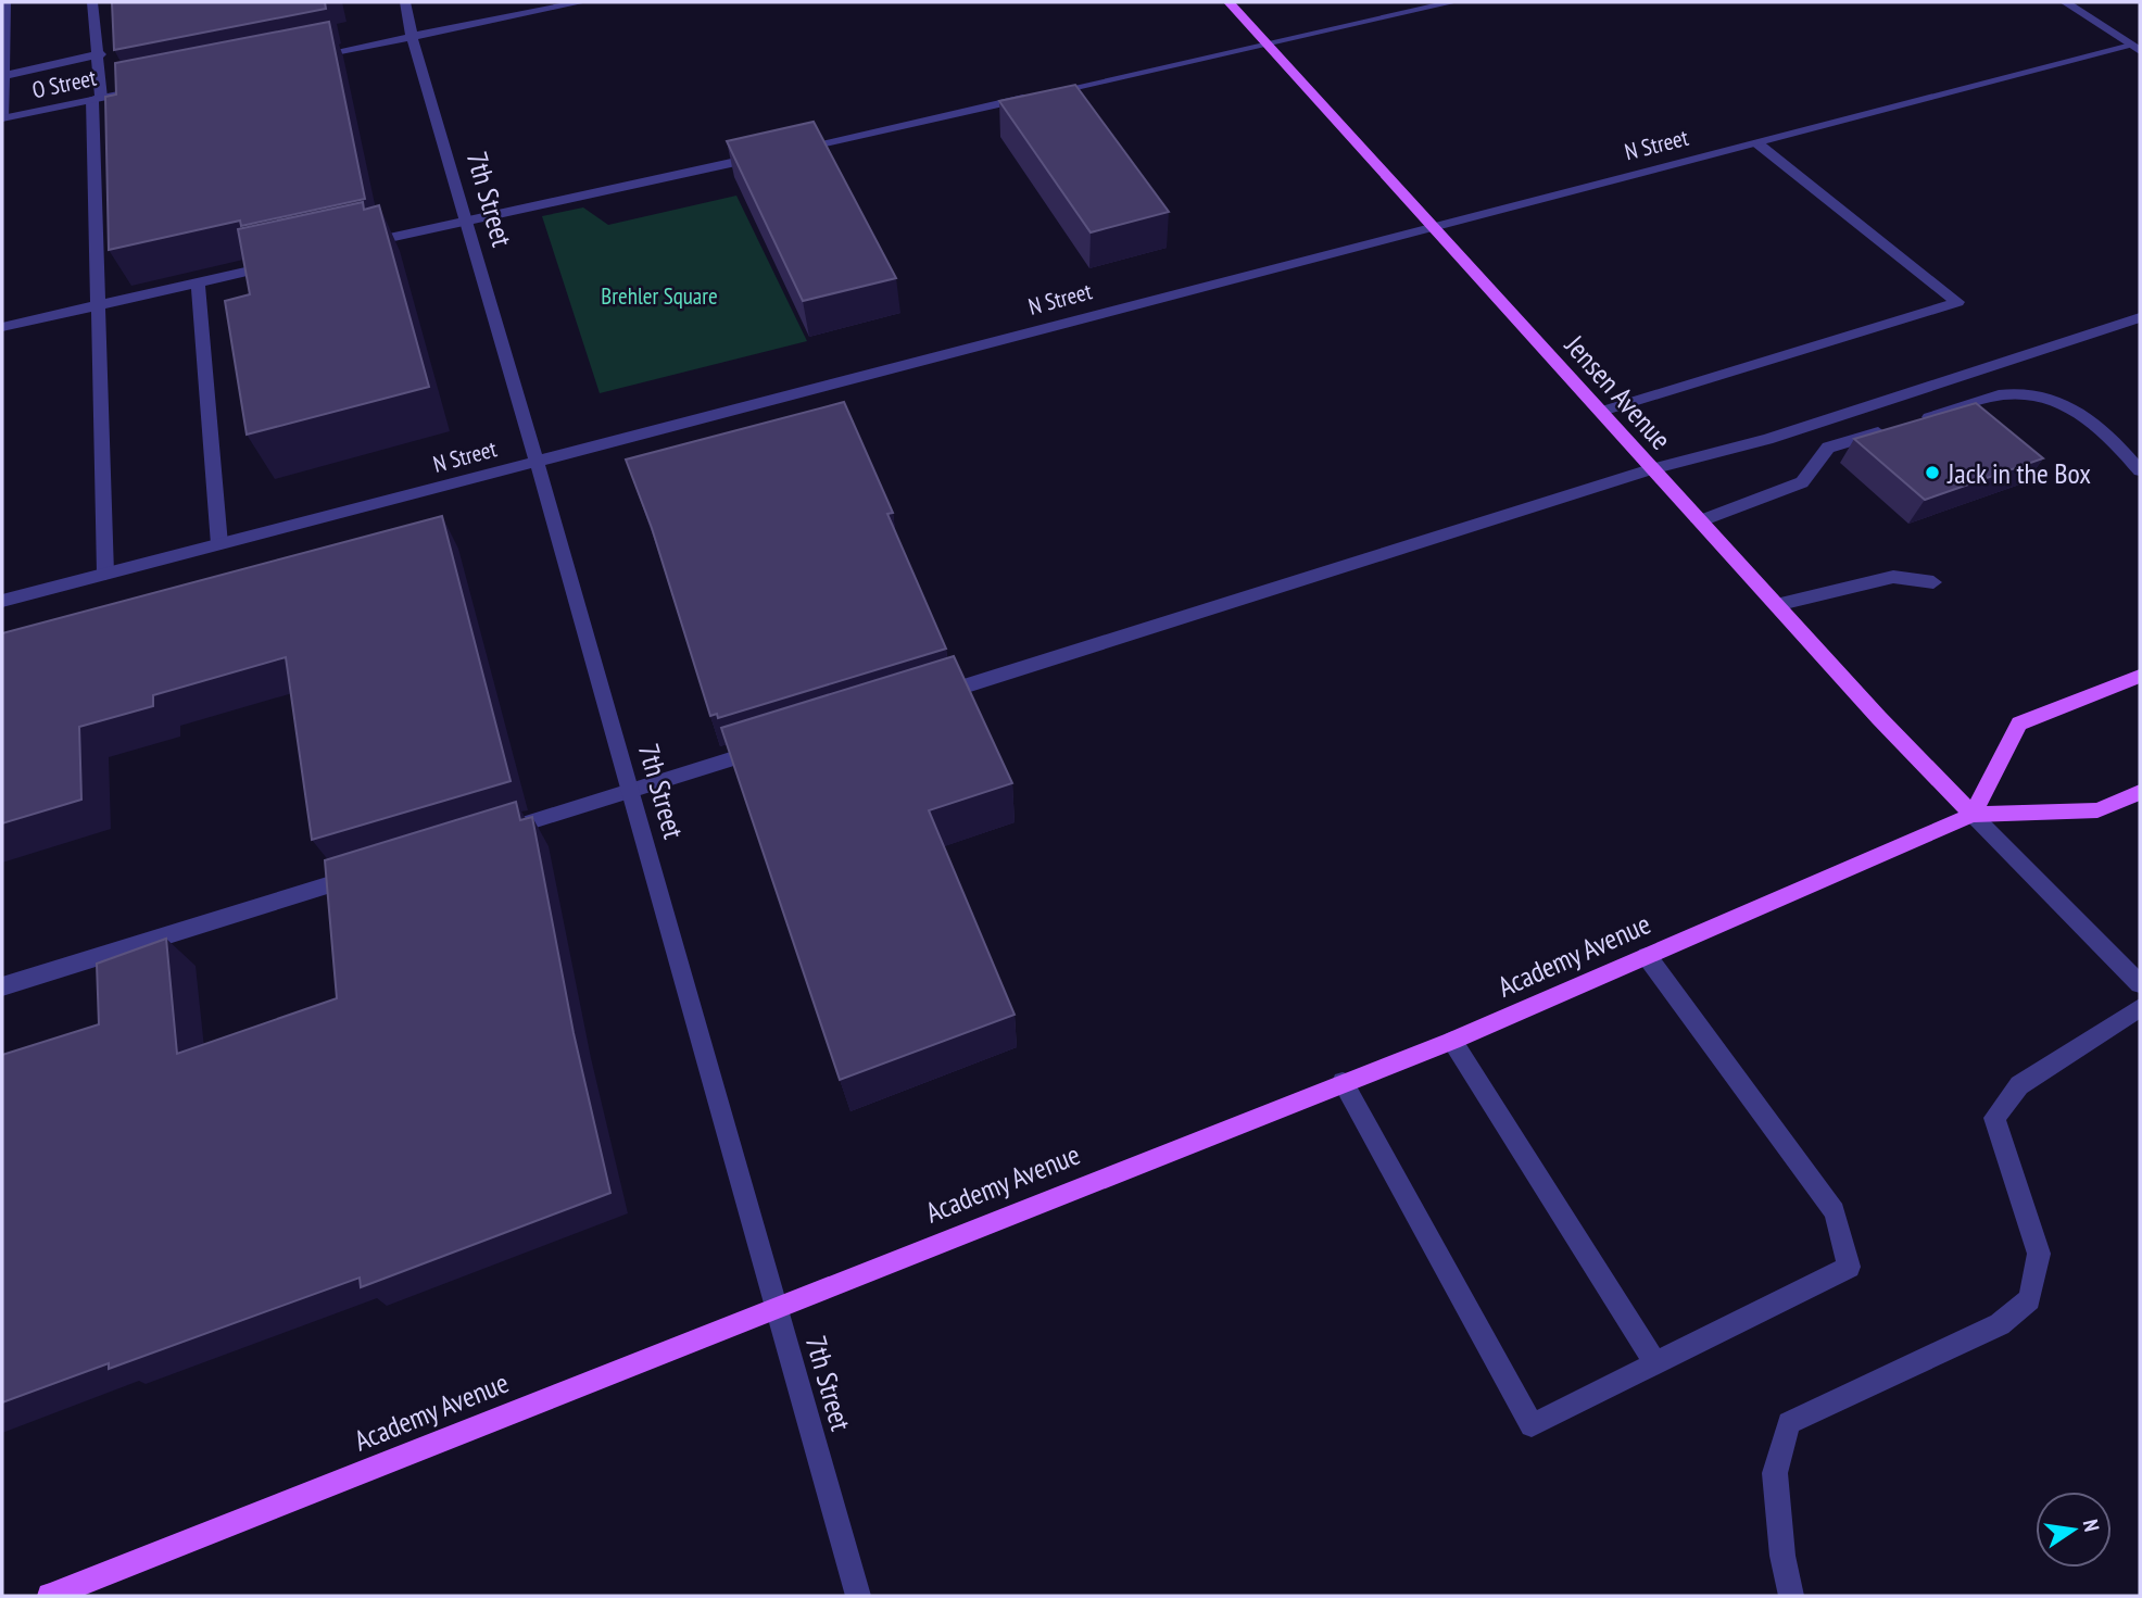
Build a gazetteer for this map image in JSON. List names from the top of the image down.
{
  "streets": {
    "main road": ["Jensen Avenue", "Academy Avenue"],
    "street": ["O Street", "N Street", "7th Street"]
  },
  "crossings": [
    ["N Street", "7th Street"],
    ["N Street", "Jensen Avenue"],
    ["7th Street", "Academy Avenue"],
    ["Jensen Avenue", "Academy Avenue"]
  ],
  "parks": ["Brehler Square"],
  "places": ["Jack in the Box"],
  "north": "right"
}
